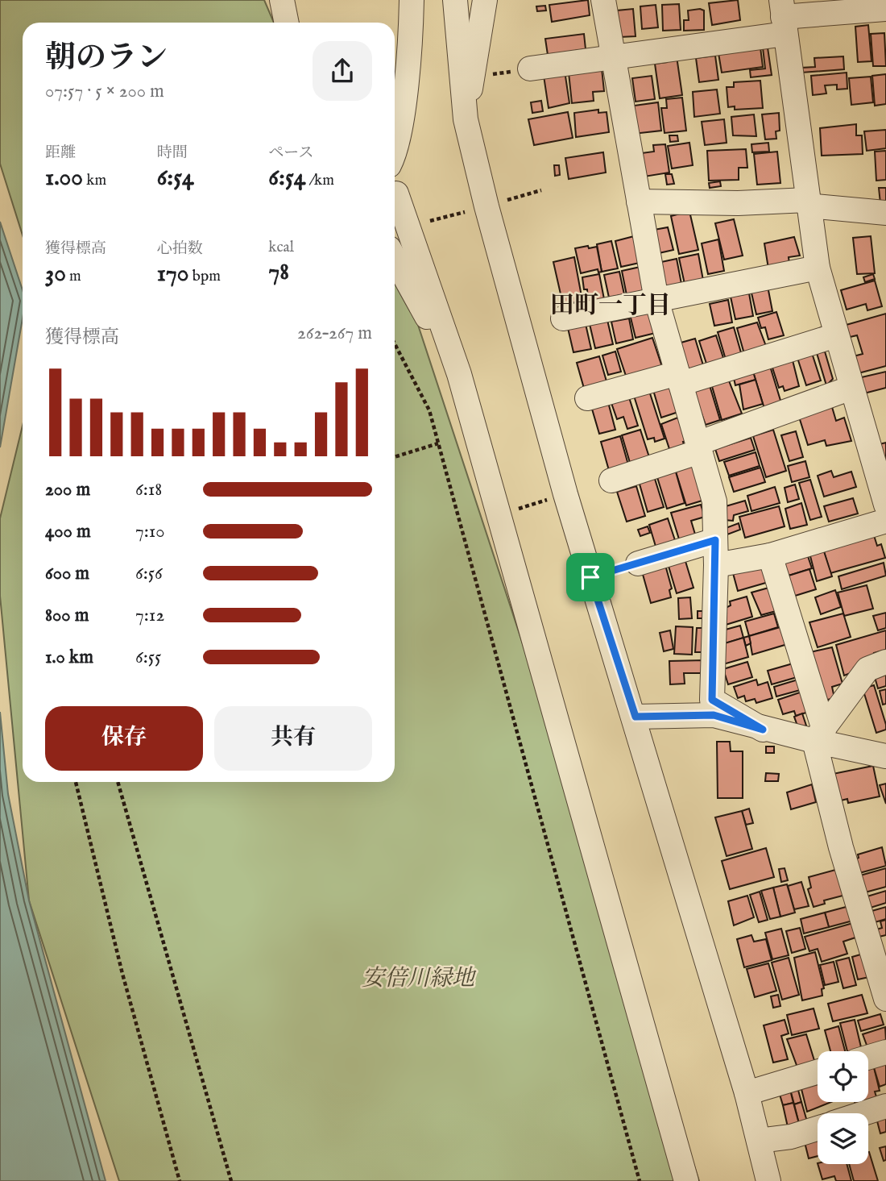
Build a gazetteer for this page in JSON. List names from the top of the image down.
{
  "districts": ["田町一丁目"],
  "parks": ["安倍川緑地"],
  "page": {
    "heading": ["朝のラン", "07:57 · 5 × 200 m"],
    "stats": [
      ["距離", "1.00 km"],
      ["時間", "6:54"],
      ["ペース", "6:54 /km"],
      ["獲得標高", "30 m"],
      ["心拍数", "170 bpm"],
      ["kcal", "78"]
    ],
    "chart": ["獲得標高", "262–267 m"],
    "list": [
      {
        "name": "200 m",
        "note": "6:18"
      },
      {
        "name": "400 m",
        "note": "7:10"
      },
      {
        "name": "600 m",
        "note": "6:56"
      },
      {
        "name": "800 m",
        "note": "7:12"
      },
      {
        "name": "1.0 km",
        "note": "6:55"
      }
    ],
    "buttons": ["保存", "共有"]
  }
}
